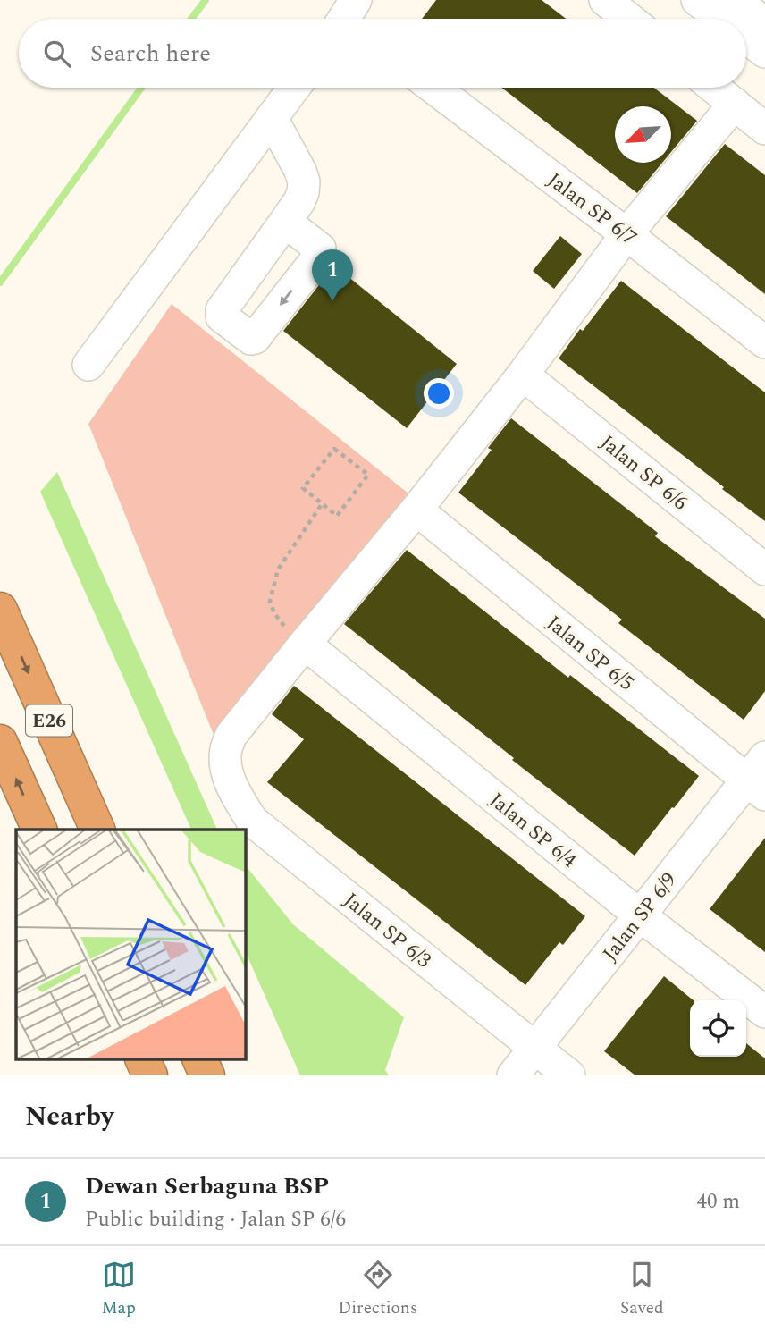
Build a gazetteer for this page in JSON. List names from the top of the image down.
{
  "streets": {
    "highway": ["E26"],
    "street": [
      "Jalan SP 6/7",
      "Jalan SP 6/6",
      "Jalan SP 6/5",
      "Jalan SP 6/4",
      "Jalan SP 6/9",
      "Jalan SP 6/3"
    ]
  },
  "crossings": [
    ["Jalan SP 6/5", "Jalan SP 6/9"],
    ["Jalan SP 6/4", "Jalan SP 6/9"],
    ["Jalan SP 6/4", "Jalan SP 6/3"],
    ["Jalan SP 6/9", "Jalan SP 6/3"]
  ],
  "north": "bottom left",
  "page": {
    "search": "Search here",
    "pins": "1",
    "heading": "Nearby",
    "list": [
      {
        "mark": "1",
        "name": "Dewan Serbaguna BSP",
        "note": "Public building · Jalan SP 6/6",
        "value": "40 m"
      }
    ],
    "nav": ["Map", "Directions", "Saved"]
  }
}
